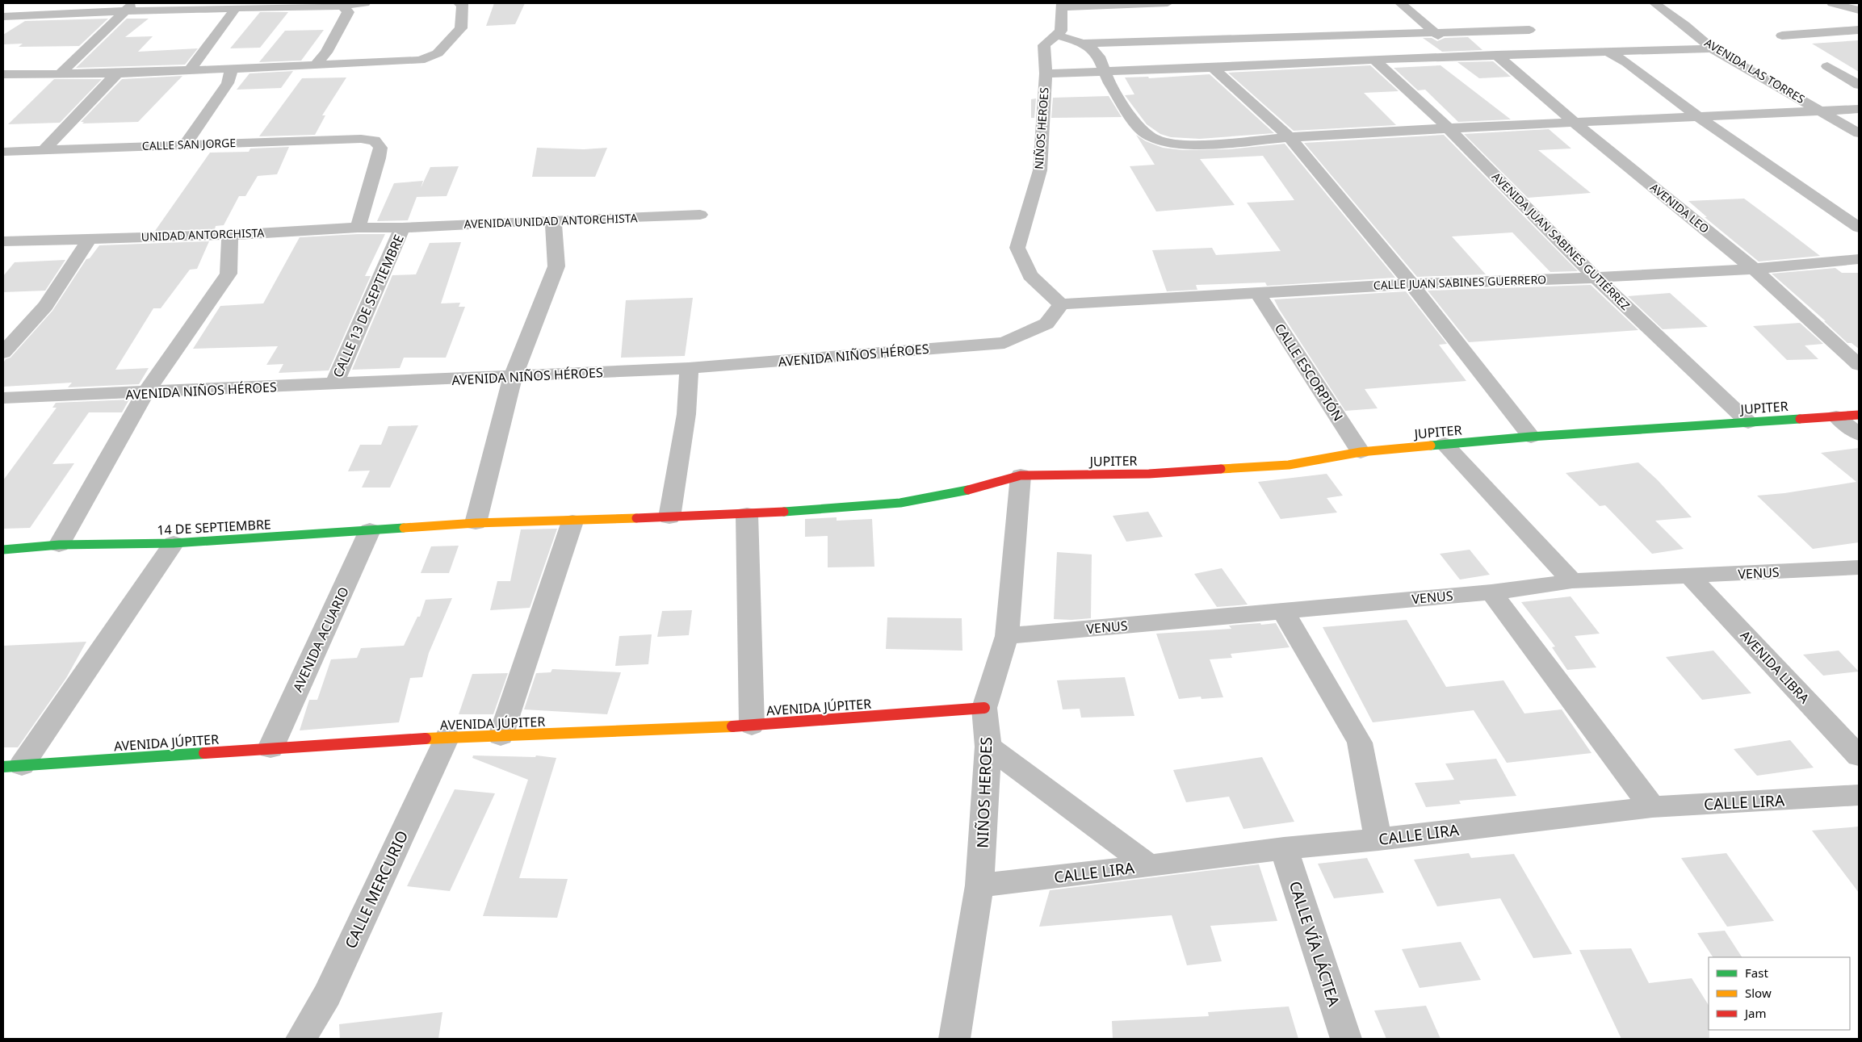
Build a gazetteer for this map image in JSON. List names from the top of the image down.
{
  "streets": {
    "street": [
      "AVENIDA LAS TORRES",
      "NIÑOS HEROES",
      "CALLE SAN JORGE",
      "AVENIDA LEO",
      "AVENIDA UNIDAD ANTORCHISTA",
      "UNIDAD ANTORCHISTA",
      "AVENIDA JUAN SABINES GUTIÉRREZ",
      "CALLE JUAN SABINES GUERRERO",
      "CALLE 13 DE SEPTIEMBRE",
      "AVENIDA NIÑOS HÉROES",
      "CALLE ESCORPIÓN",
      "JUPITER",
      "14 DE SEPTIEMBRE",
      "VENUS",
      "AVENIDA ACUARIO",
      "AVENIDA LIBRA",
      "AVENIDA JÚPITER",
      "CALLE LIRA",
      "CALLE MERCURIO",
      "CALLE VÍA LÁCTEA"
    ]
  },
  "crossings": [
    ["NIÑOS HEROES", "CALLE JUAN SABINES GUERRERO"],
    ["NIÑOS HEROES", "AVENIDA NIÑOS HÉROES"],
    ["NIÑOS HEROES", "JUPITER"],
    ["NIÑOS HEROES", "VENUS"],
    ["NIÑOS HEROES", "AVENIDA JÚPITER"],
    ["NIÑOS HEROES", "CALLE LIRA"],
    ["CALLE SAN JORGE", "UNIDAD ANTORCHISTA"],
    ["AVENIDA LEO", "CALLE JUAN SABINES GUERRERO"],
    ["AVENIDA UNIDAD ANTORCHISTA", "UNIDAD ANTORCHISTA"],
    ["AVENIDA UNIDAD ANTORCHISTA", "CALLE 13 DE SEPTIEMBRE"],
    ["UNIDAD ANTORCHISTA", "CALLE 13 DE SEPTIEMBRE"],
    ["AVENIDA JUAN SABINES GUTIÉRREZ", "CALLE JUAN SABINES GUERRERO"],
    ["AVENIDA JUAN SABINES GUTIÉRREZ", "JUPITER"],
    ["CALLE JUAN SABINES GUERRERO", "AVENIDA NIÑOS HÉROES"],
    ["CALLE JUAN SABINES GUERRERO", "CALLE ESCORPIÓN"],
    ["CALLE 13 DE SEPTIEMBRE", "AVENIDA NIÑOS HÉROES"],
    ["CALLE ESCORPIÓN", "JUPITER"],
    ["JUPITER", "14 DE SEPTIEMBRE"],
    ["14 DE SEPTIEMBRE", "AVENIDA ACUARIO"],
    ["VENUS", "AVENIDA LIBRA"],
    ["AVENIDA ACUARIO", "AVENIDA JÚPITER"],
    ["AVENIDA JÚPITER", "CALLE MERCURIO"],
    ["CALLE LIRA", "CALLE VÍA LÁCTEA"]
  ],
  "legend": ["Fast", "Slow", "Jam"]
}
